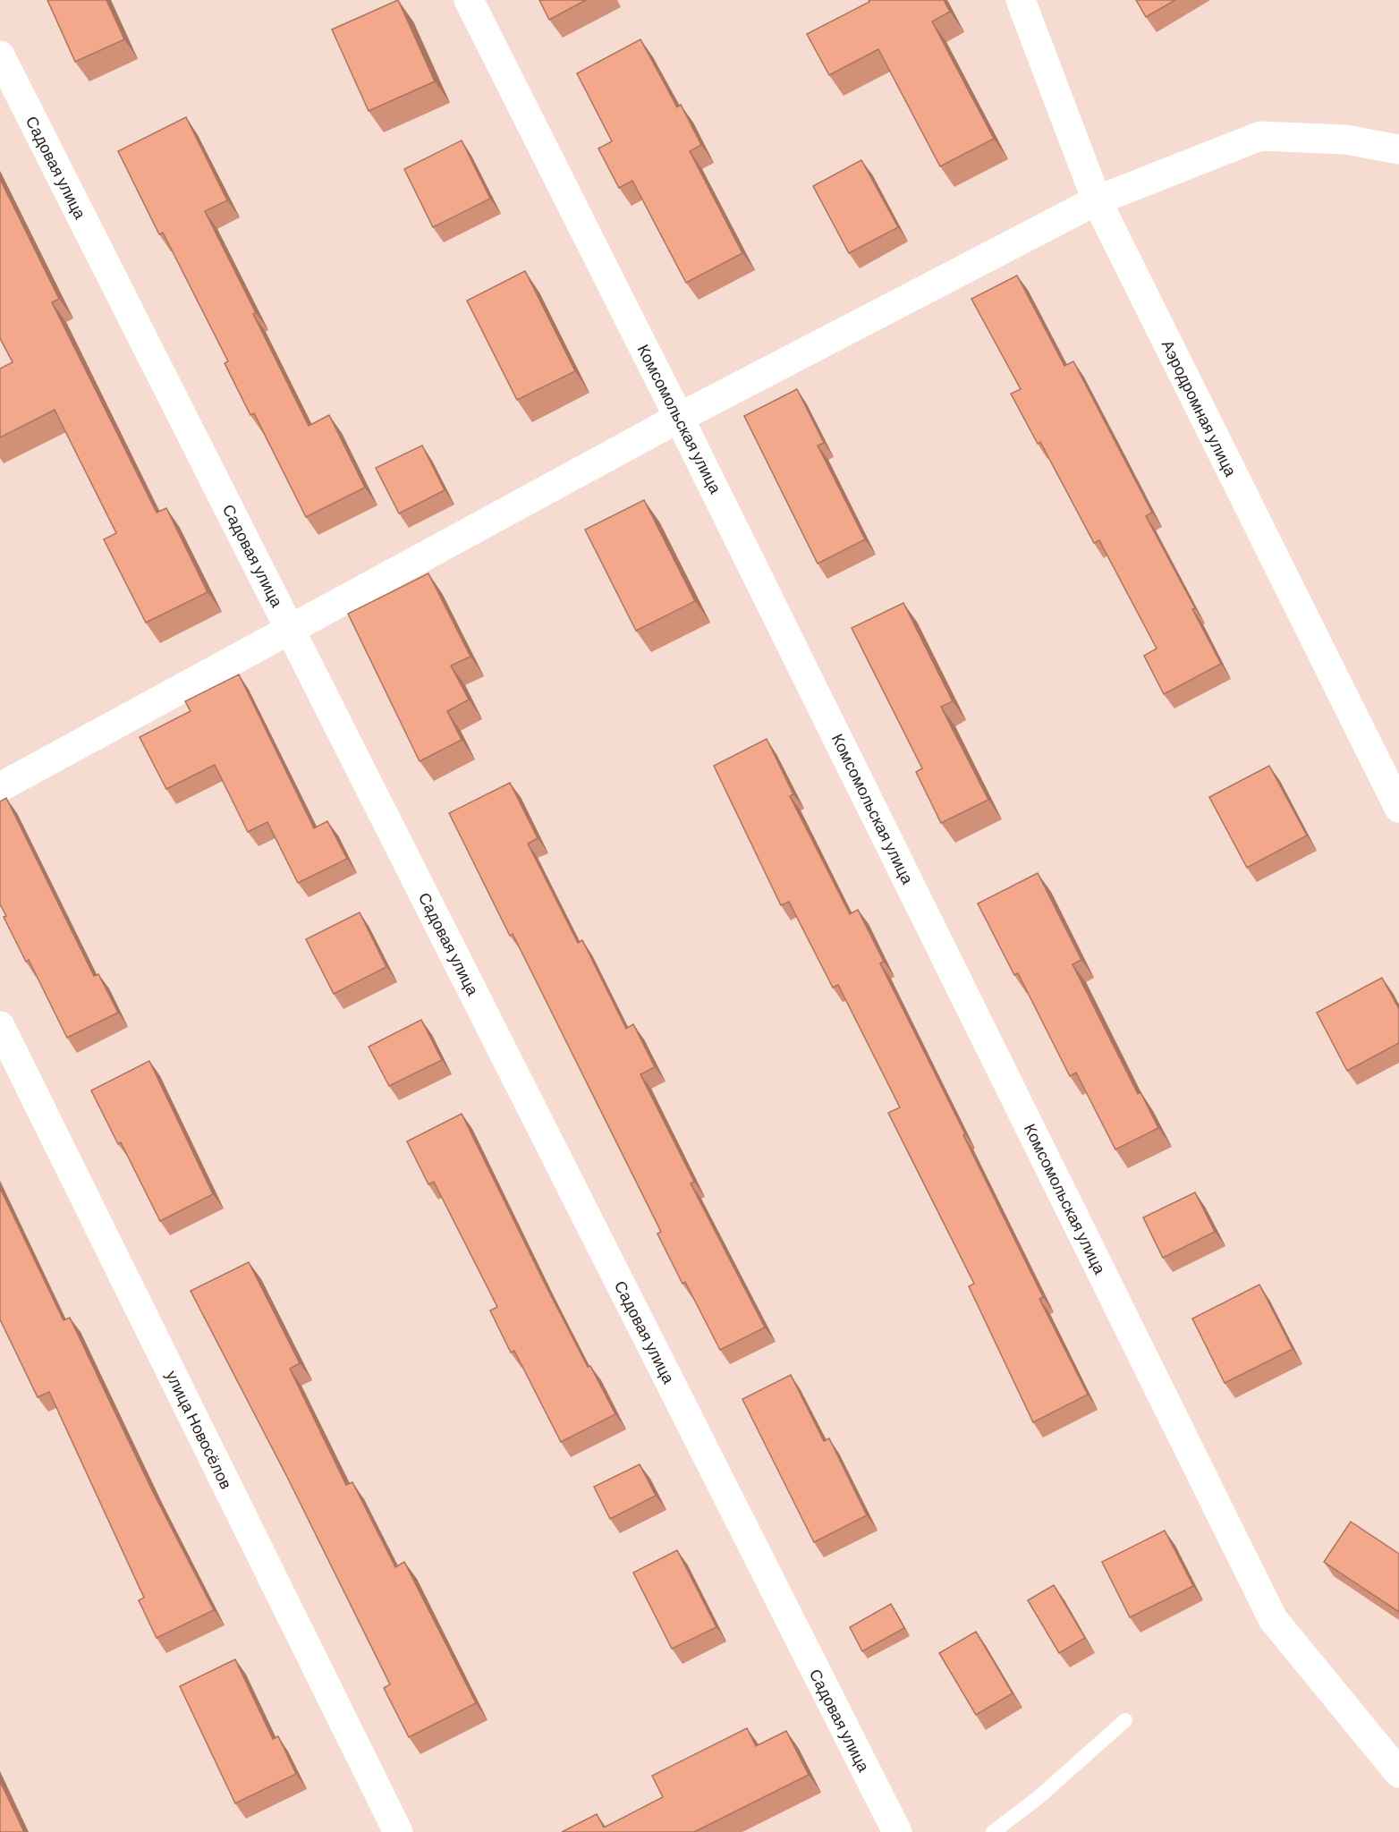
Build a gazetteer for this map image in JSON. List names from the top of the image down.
{
  "streets": {
    "street": [
      "Садовая улица",
      "Аэродромная улица",
      "Комсомольская улица",
      "улица Новосёлов"
    ]
  }
}
